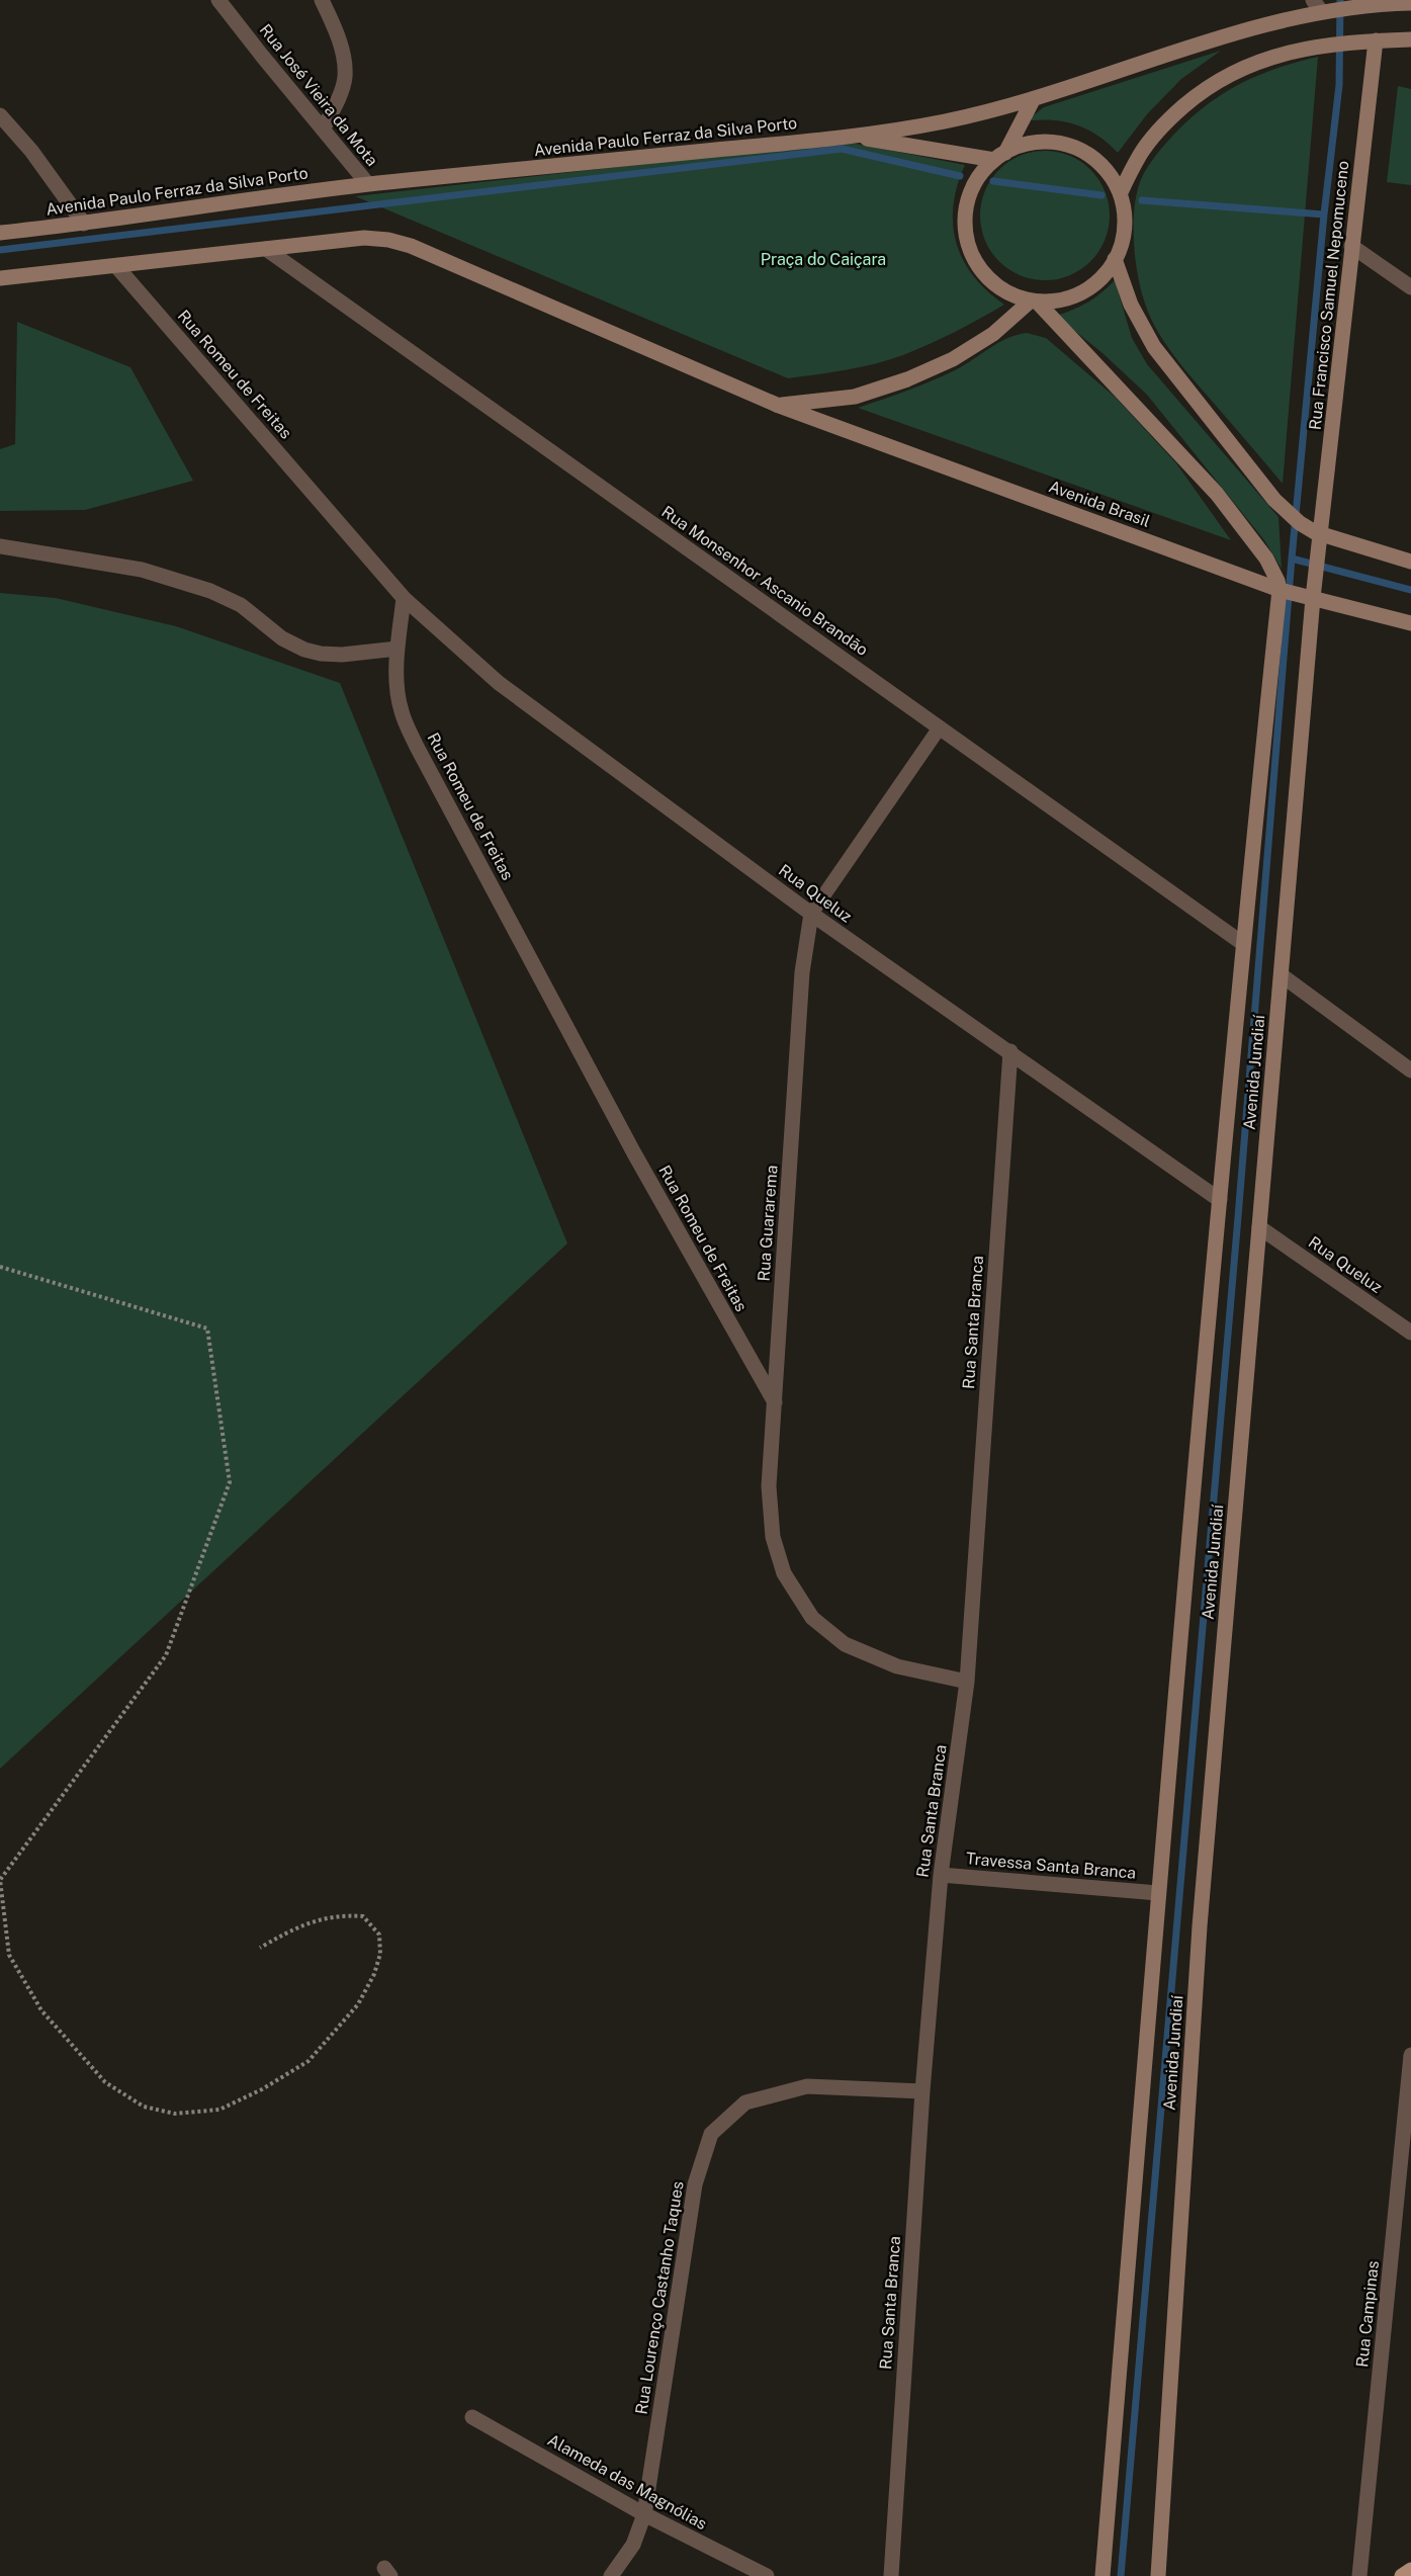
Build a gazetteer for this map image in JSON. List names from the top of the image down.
{
  "streets": {
    "main road": [
      "Avenida Paulo Ferraz da Silva Porto",
      "Rua Francisco Samuel Nepomuceno",
      "Avenida Brasil",
      "Avenida Jundiaí"
    ],
    "street": [
      "Rua José Vieira da Mota",
      "Rua Romeu de Freitas",
      "Rua Monsenhor Ascanio Brandão",
      "Rua Queluz",
      "Rua Guararema",
      "Rua Santa Branca",
      "Travessa Santa Branca",
      "Rua Lourenço Castanho Taques",
      "Rua Campinas",
      "Alameda das Magnólias"
    ]
  },
  "crossings": [
    ["Rua José Vieira da Mota", "Avenida Paulo Ferraz da Silva Porto"],
    ["Rua Francisco Samuel Nepomuceno", "Avenida Jundiaí"],
    ["Rua Romeu de Freitas", "Rua Queluz"],
    ["Rua Romeu de Freitas", "Rua Guararema"],
    ["Avenida Brasil", "Avenida Jundiaí"],
    ["Rua Monsenhor Ascanio Brandão", "Avenida Jundiaí"],
    ["Rua Monsenhor Ascanio Brandão", "Rua Guararema"],
    ["Rua Queluz", "Avenida Jundiaí"],
    ["Rua Queluz", "Rua Guararema"],
    ["Rua Queluz", "Rua Santa Branca"],
    ["Avenida Jundiaí", "Travessa Santa Branca"],
    ["Rua Guararema", "Rua Santa Branca"],
    ["Rua Santa Branca", "Travessa Santa Branca"],
    ["Rua Santa Branca", "Rua Lourenço Castanho Taques"],
    ["Rua Lourenço Castanho Taques", "Alameda das Magnólias"]
  ],
  "parks": ["Praça do Caiçara"]
}
